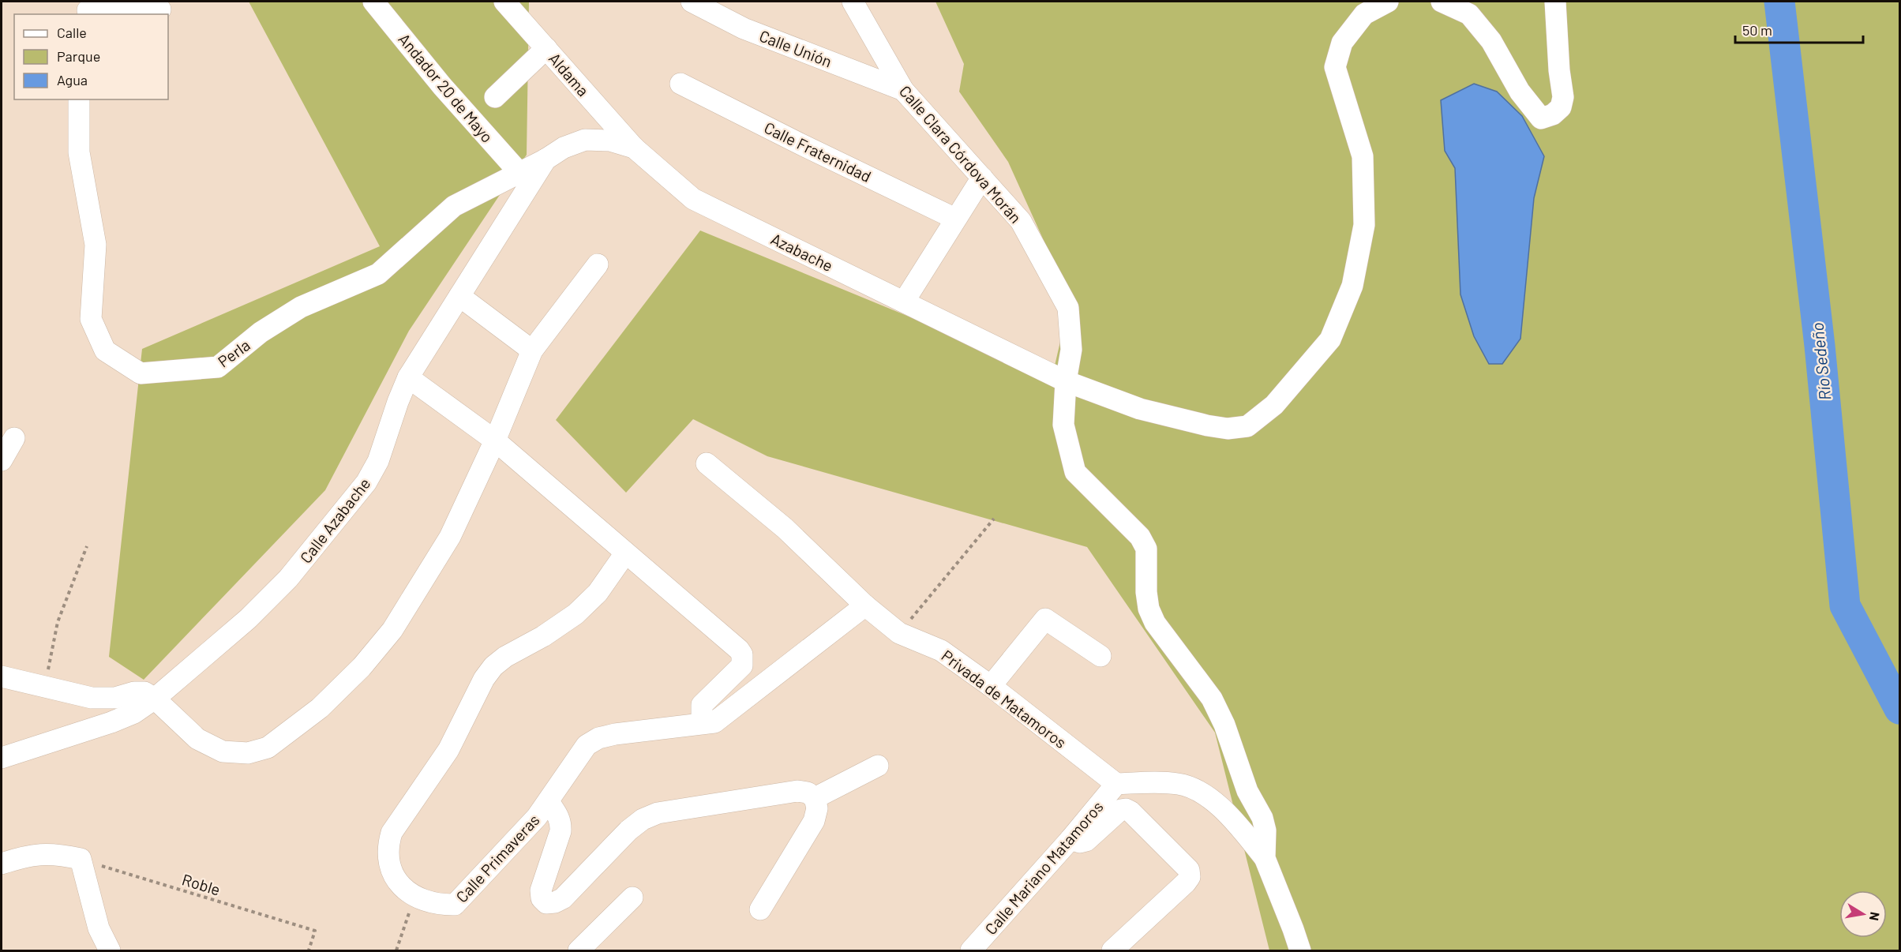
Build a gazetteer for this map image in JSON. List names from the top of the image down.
{
  "streets": {
    "street": [
      "Calle Unión",
      "Aldama",
      "Andador 20 de Mayo",
      "Calle Fraternidad",
      "Calle Clara Córdova Morán",
      "Azabache",
      "Perla",
      "Calle Azabache",
      "Privada de Matamoros",
      "Calle Primaveras",
      "Calle Mariano Matamoros"
    ],
    "path": ["Roble"]
  },
  "crossings": [
    ["Calle Unión", "Calle Clara Córdova Morán"],
    ["Aldama", "Azabache"],
    ["Andador 20 de Mayo", "Perla"],
    ["Calle Clara Córdova Morán", "Azabache"],
    ["Azabache", "Perla"],
    ["Azabache", "Calle Azabache"],
    ["Perla", "Calle Azabache"],
    ["Privada de Matamoros", "Calle Primaveras"],
    ["Privada de Matamoros", "Calle Mariano Matamoros"]
  ],
  "water": ["Río Sedeño"],
  "legend": ["Calle", "Parque", "Agua"],
  "scale_bar": "50 m",
  "north": "right"
}
